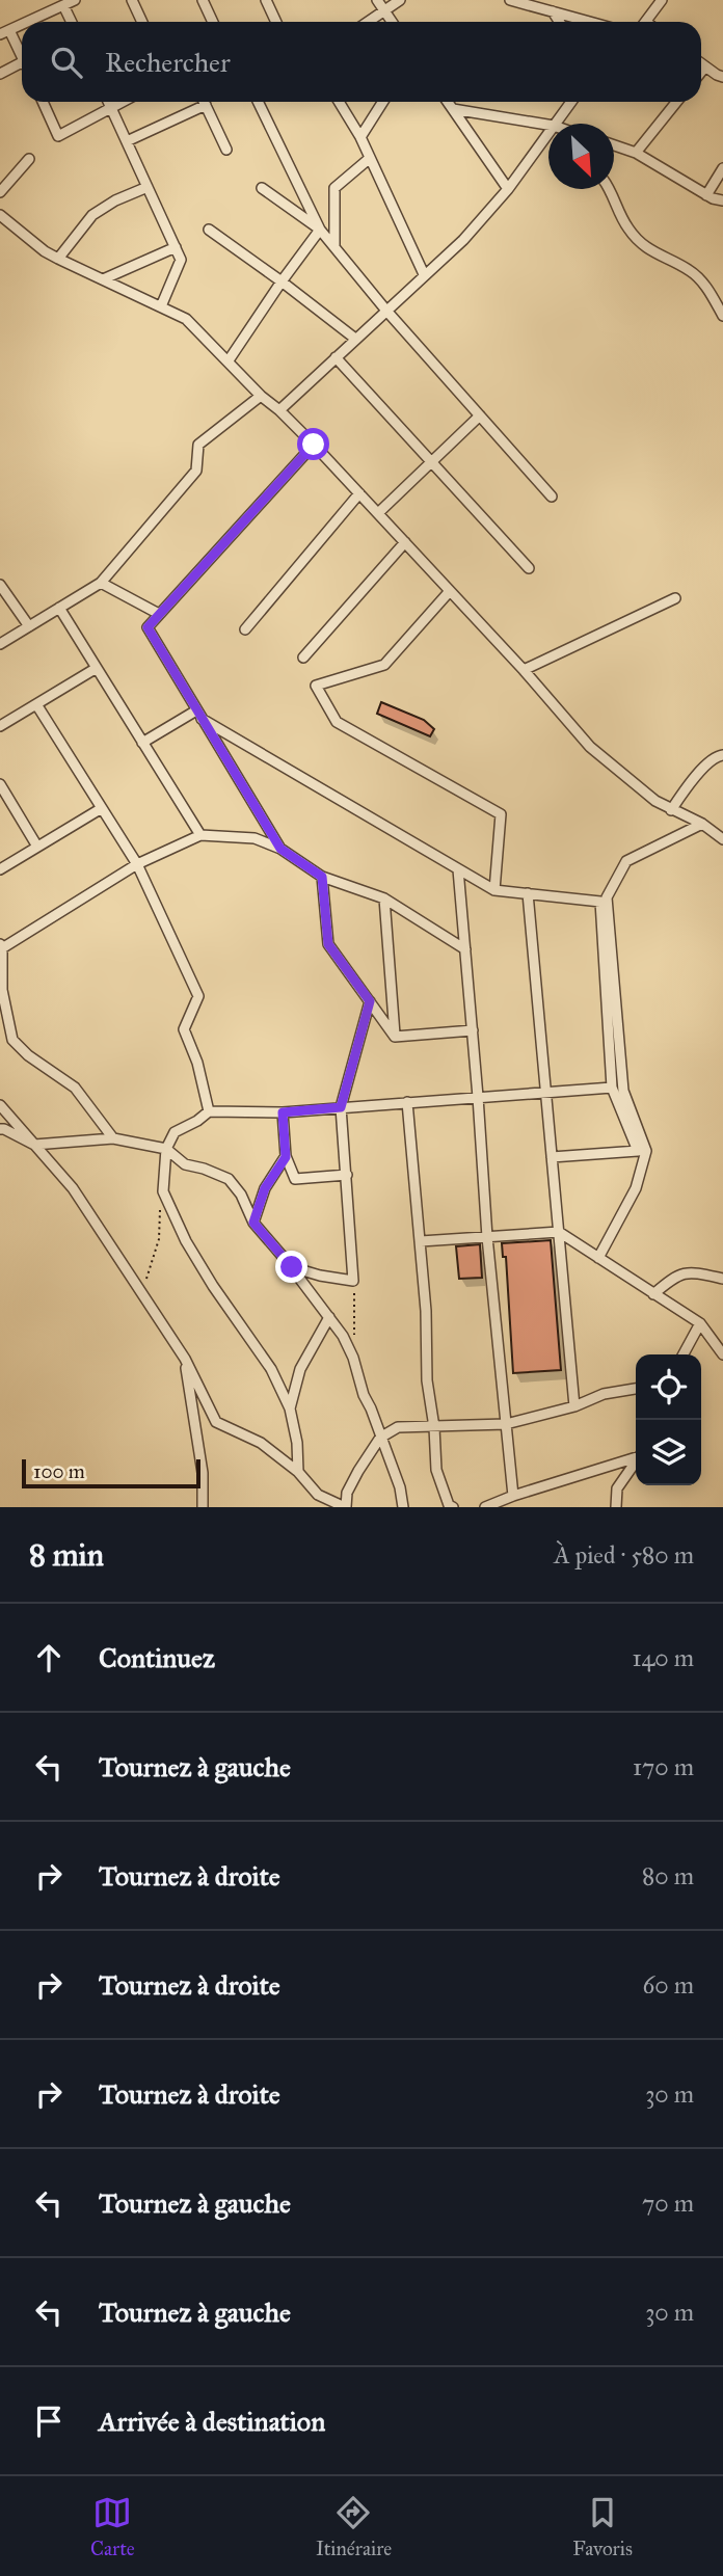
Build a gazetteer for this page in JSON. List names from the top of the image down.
{
  "scale_bar": "100 m",
  "north": "bottom right",
  "page": {
    "search": "Rechercher",
    "scale": "100 m",
    "heading": ["8 min", "À pied · 580 m"],
    "list": [
      ["Continuez", "140 m"],
      ["Tournez à gauche", "170 m"],
      ["Tournez à droite", "80 m"],
      ["Tournez à droite", "60 m"],
      ["Tournez à droite", "30 m"],
      ["Tournez à gauche", "70 m"],
      ["Tournez à gauche", "30 m"],
      "Arrivée à destination"
    ],
    "nav": ["Carte", "Itinéraire", "Favoris"]
  }
}
